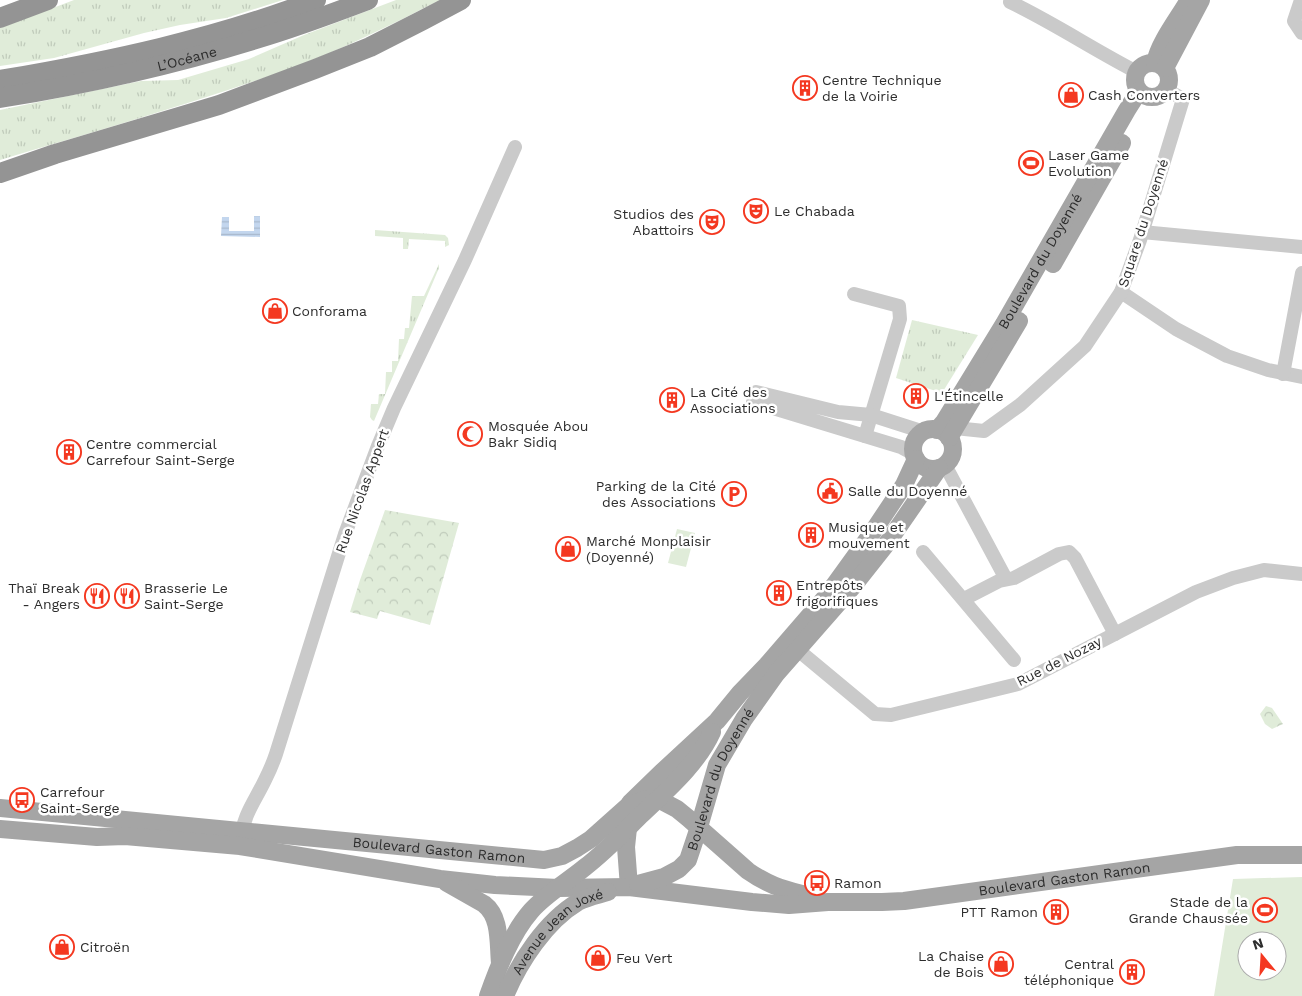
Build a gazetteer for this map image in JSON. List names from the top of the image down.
{
  "streets": {
    "highway": ["L’Océane"],
    "main road": ["Boulevard du Doyenné", "Boulevard Gaston Ramon", "Avenue Jean Joxé"],
    "street": ["Square du Doyenné", "Rue Nicolas Appert", "Rue de Nozay"]
  },
  "crossings": [
    ["Square du Doyenné", "Boulevard du Doyenné"],
    ["Boulevard du Doyenné", "Rue de Nozay"],
    ["Boulevard du Doyenné", "Boulevard Gaston Ramon"],
    ["Boulevard du Doyenné", "Avenue Jean Joxé"],
    ["Rue Nicolas Appert", "Boulevard Gaston Ramon"],
    ["Boulevard Gaston Ramon", "Avenue Jean Joxé"]
  ],
  "places": {
    "building": [
      "Centre Technique de la Voirie",
      "L'Étincelle",
      "La Cité des Associations",
      "Centre commercial Carrefour Saint-Serge",
      "Musique et mouvement",
      "Entrepôts frigorifiques",
      "PTT Ramon",
      "Central téléphonique"
    ],
    "shop": [
      "Cash Converters",
      "Conforama",
      "Marché Monplaisir (Doyenné)",
      "Citroën",
      "Feu Vert",
      "La Chaise de Bois"
    ],
    "sports": ["Laser Game Evolution", "Stade de la Grande Chaussée"],
    "theatre": ["Le Chabada", "Studios des Abattoirs"],
    "mosque": ["Mosquée Abou Bakr Sidiq"],
    "public building": ["Salle du Doyenné"],
    "parking": ["Parking de la Cité des Associations"],
    "restaurant": ["Thaï Break - Angers", "Brasserie Le Saint-Serge"],
    "bus stop": ["Carrefour Saint-Serge", "Ramon"]
  },
  "north": "top"
}
